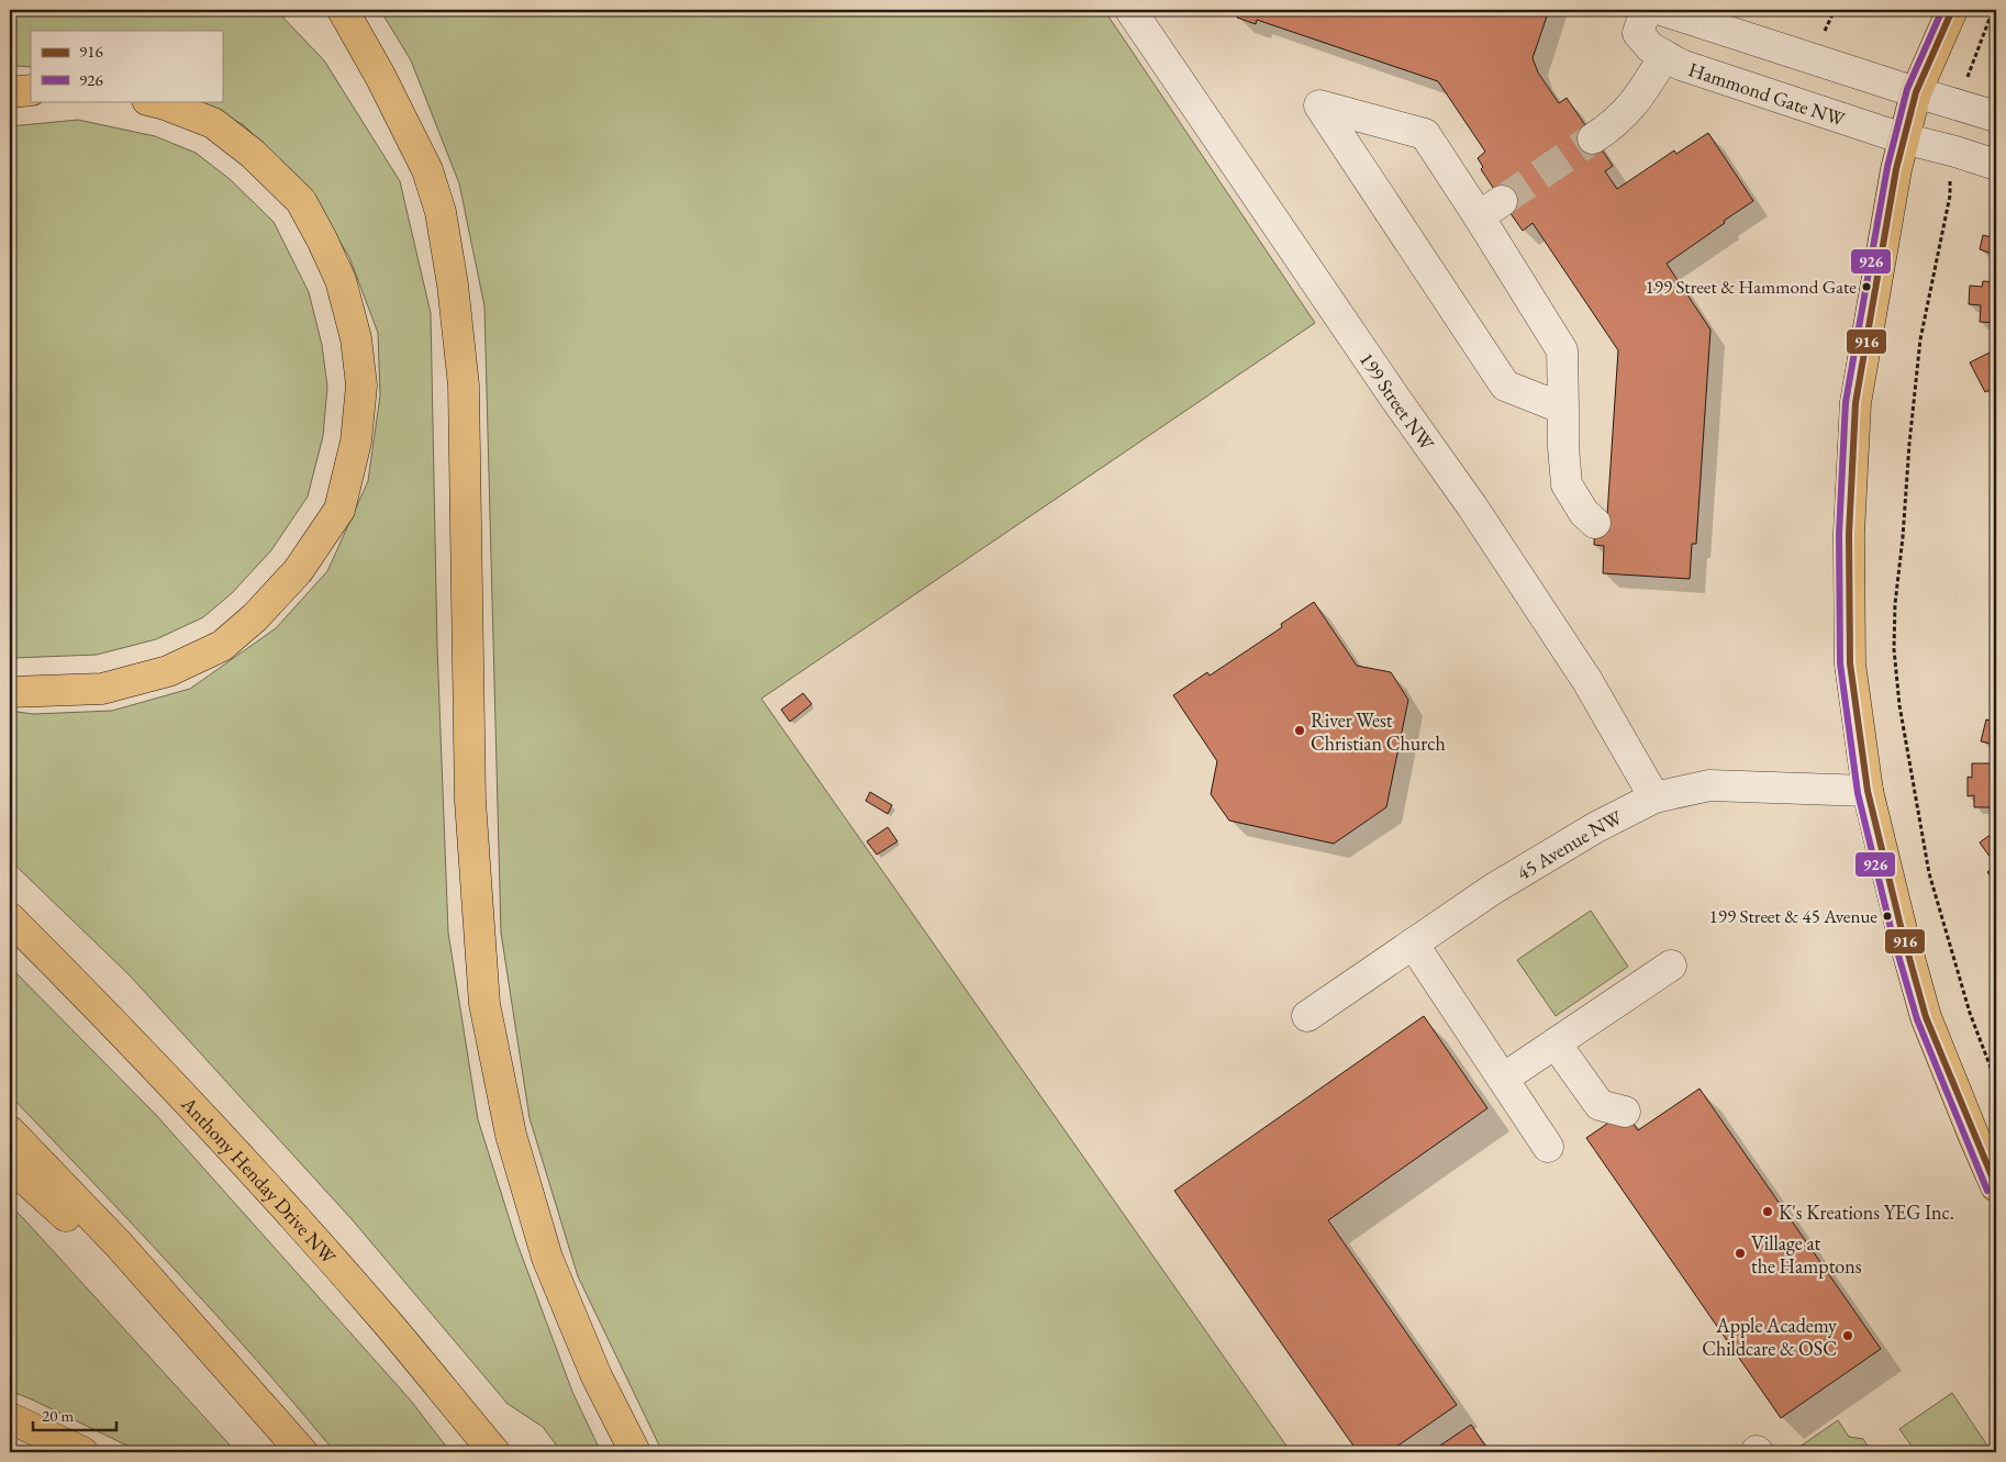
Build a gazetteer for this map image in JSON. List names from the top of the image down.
{
  "streets": {
    "main road": ["Anthony Henday Drive NW"],
    "street": ["Hammond Gate NW", "199 Street NW", "45 Avenue NW"]
  },
  "crossings": [
    ["199 Street NW", "45 Avenue NW"]
  ],
  "places": [
    "199 Street & Hammond Gate",
    "River West Christian Church",
    "199 Street & 45 Avenue",
    "K's Kreations YEG Inc.",
    "Village at the Hamptons",
    "Apple Academy Childcare & OSC"
  ],
  "lines": ["transit line 916", "transit line 926"],
  "legend": ["916", "926"],
  "scale_bar": "20 m"
}
